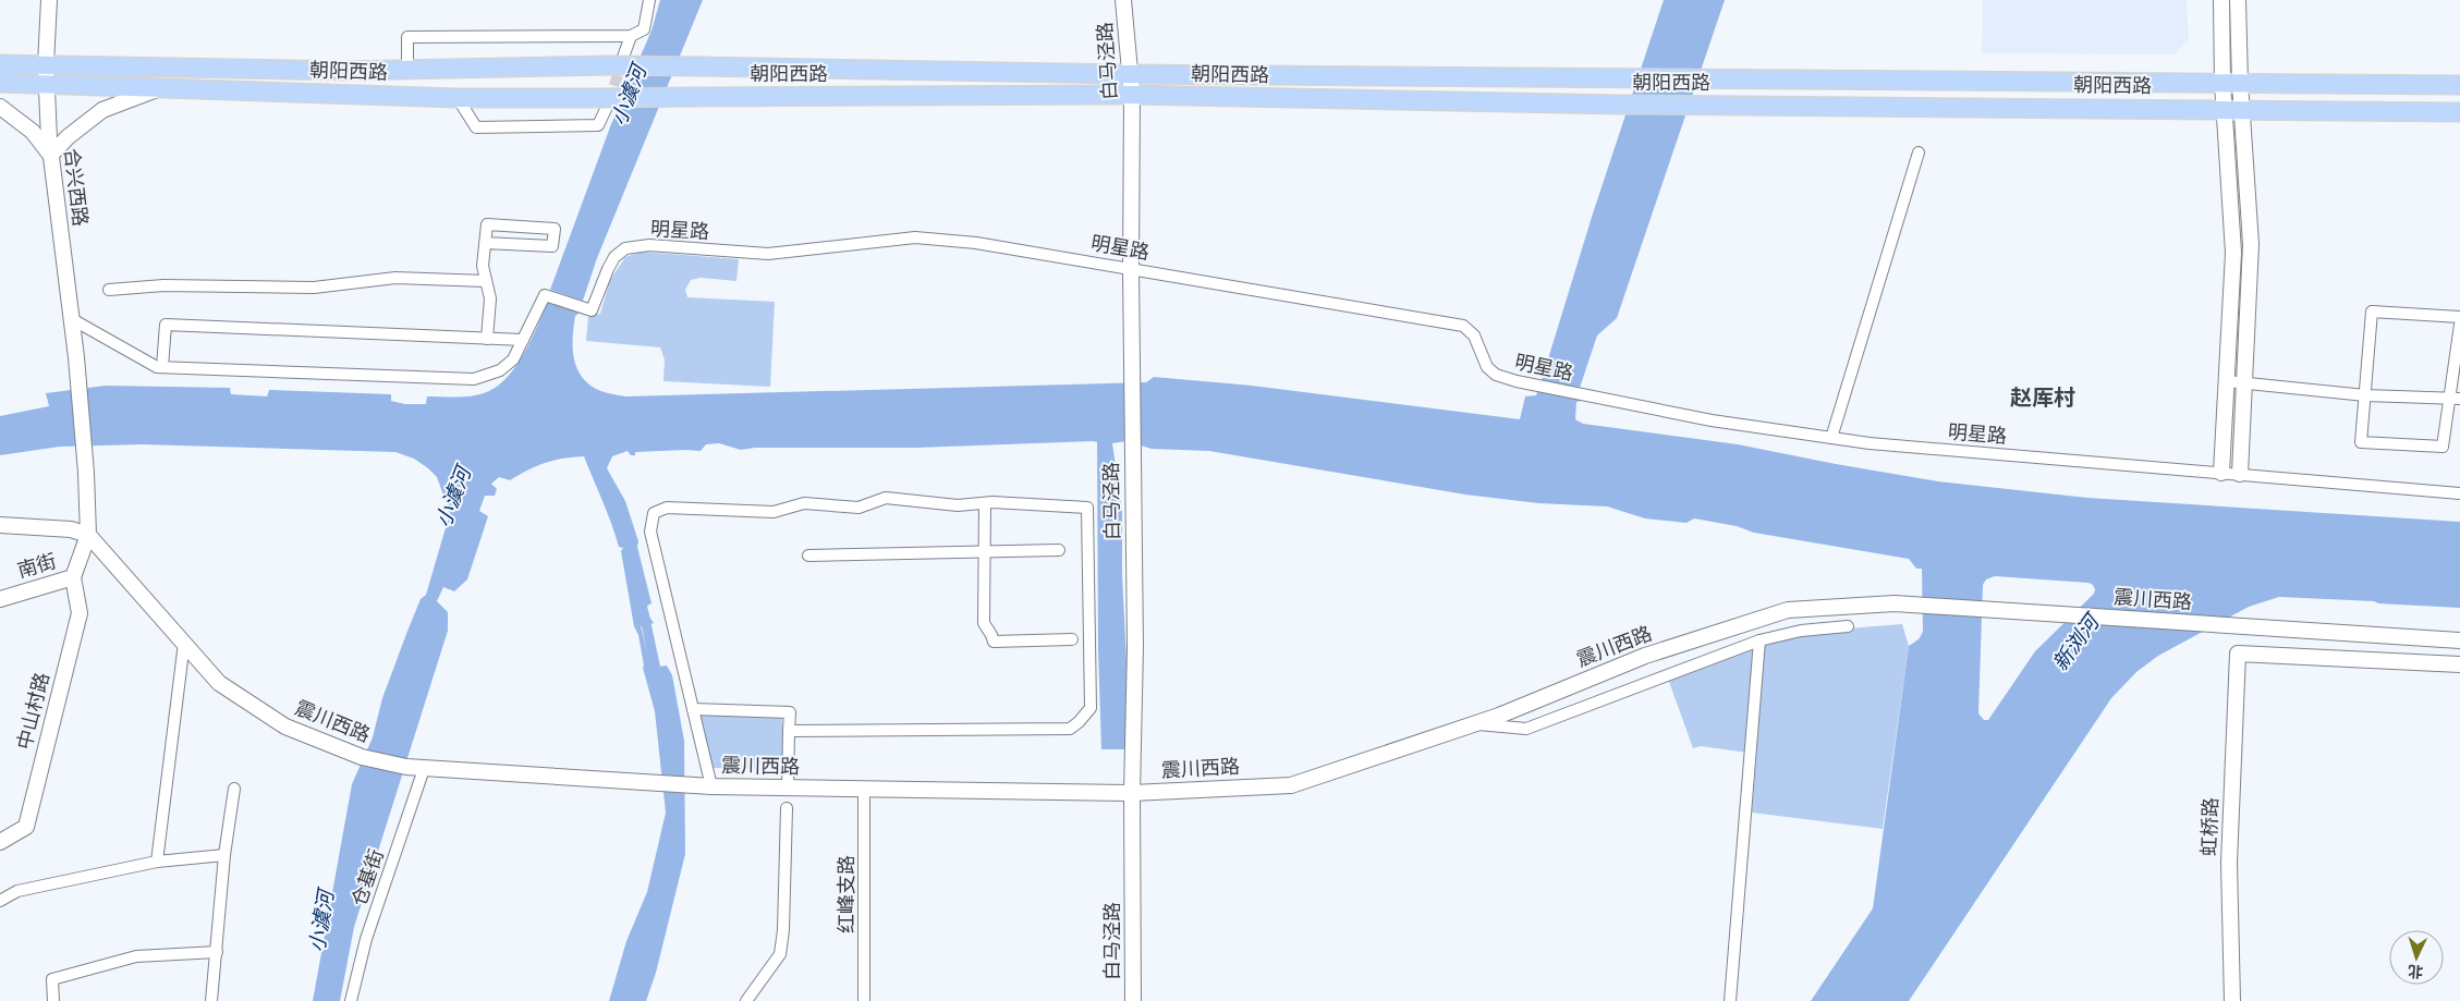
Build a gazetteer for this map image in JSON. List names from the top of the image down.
{
  "streets": {
    "main road": ["朝阳西路"],
    "street": [
      "白马泾路",
      "合兴西路",
      "明星路",
      "南街",
      "震川西路",
      "中山村路",
      "虹桥路",
      "仓基街",
      "红峰支路"
    ]
  },
  "crossings": [
    ["白马泾路", "朝阳西路"],
    ["白马泾路", "明星路"],
    ["白马泾路", "震川西路"],
    ["朝阳西路", "合兴西路"],
    ["合兴西路", "南街"],
    ["合兴西路", "震川西路"],
    ["南街", "震川西路"],
    ["南街", "中山村路"],
    ["震川西路", "仓基街"],
    ["震川西路", "红峰支路"]
  ],
  "districts": ["赵厍村"],
  "water": ["小澞河", "新浏河"],
  "north": "bottom"
}
